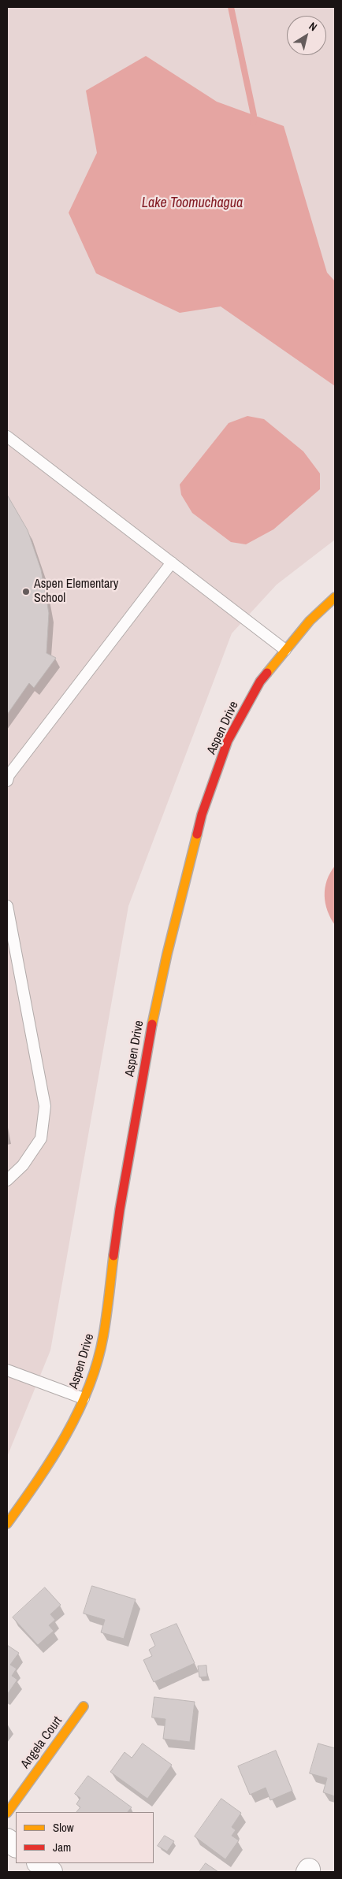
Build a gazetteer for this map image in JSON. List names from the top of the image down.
{
  "streets": {
    "street": ["Aspen Drive", "Angela Court"]
  },
  "water": ["Lake Toomuchagua"],
  "places": ["Aspen Elementary School"],
  "legend": ["Slow", "Jam"],
  "north": "top right"
}
